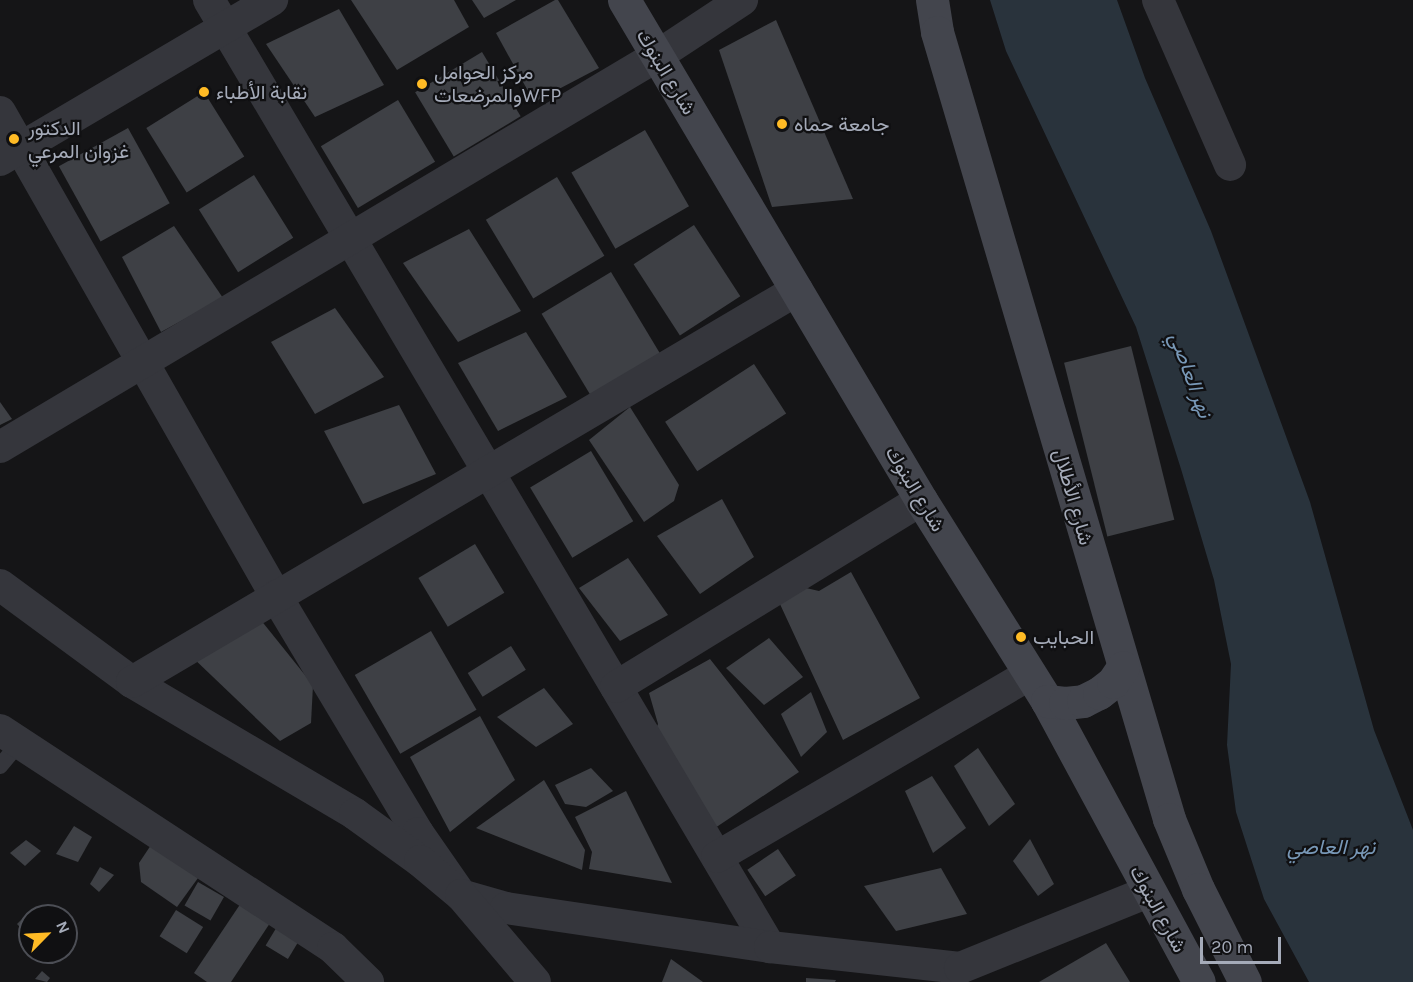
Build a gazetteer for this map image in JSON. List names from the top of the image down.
{
  "streets": {
    "main road": ["شارع البنوك", "شارع الأطلال"]
  },
  "water": ["نهر العاصي"],
  "places": [
    "مركز الحوامل والمرضعاتWFP",
    "نقابة الأطباء",
    "جامعة حماه",
    "الدكتور غزوان المرعي",
    "الحبايب"
  ],
  "scale_bar": "20 m",
  "north": "top right"
}
